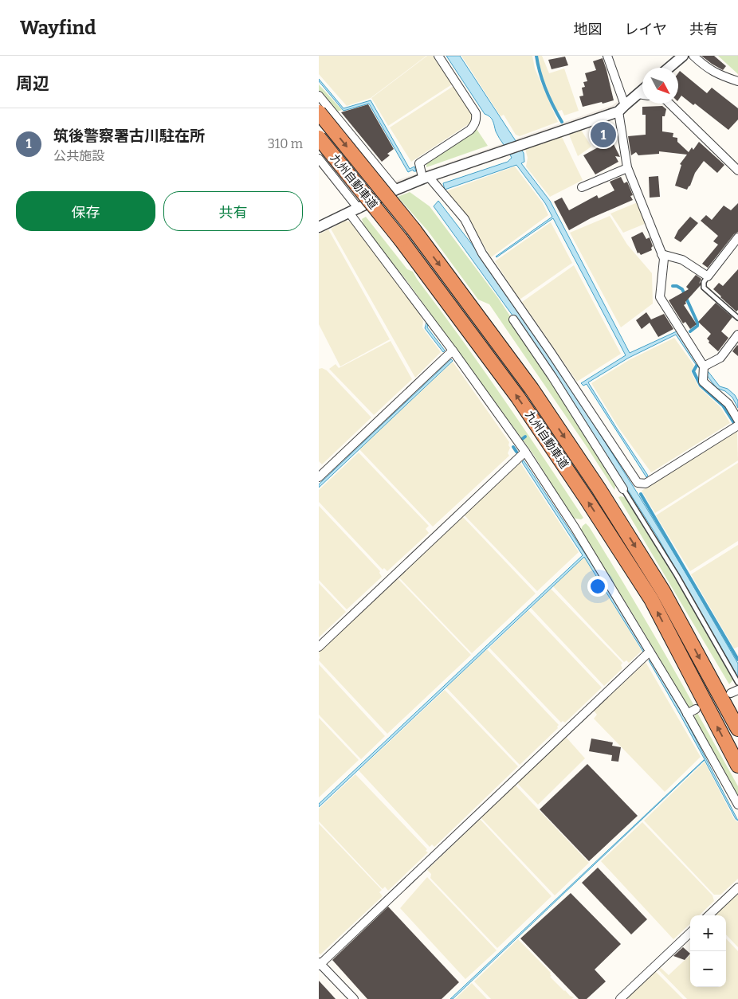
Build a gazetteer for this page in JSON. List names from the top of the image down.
{
  "streets": {
    "highway": ["九州自動車道"]
  },
  "north": "bottom right",
  "page": {
    "header": "Wayfind",
    "nav": ["地図", "レイヤ", "共有"],
    "heading": "周辺",
    "list": [
      {
        "mark": "1",
        "name": "筑後警察署古川駐在所",
        "note": "公共施設",
        "value": "310 m"
      }
    ],
    "pins": "1",
    "buttons": ["保存", "共有"],
    "map_buttons": ["+", "−"]
  }
}
